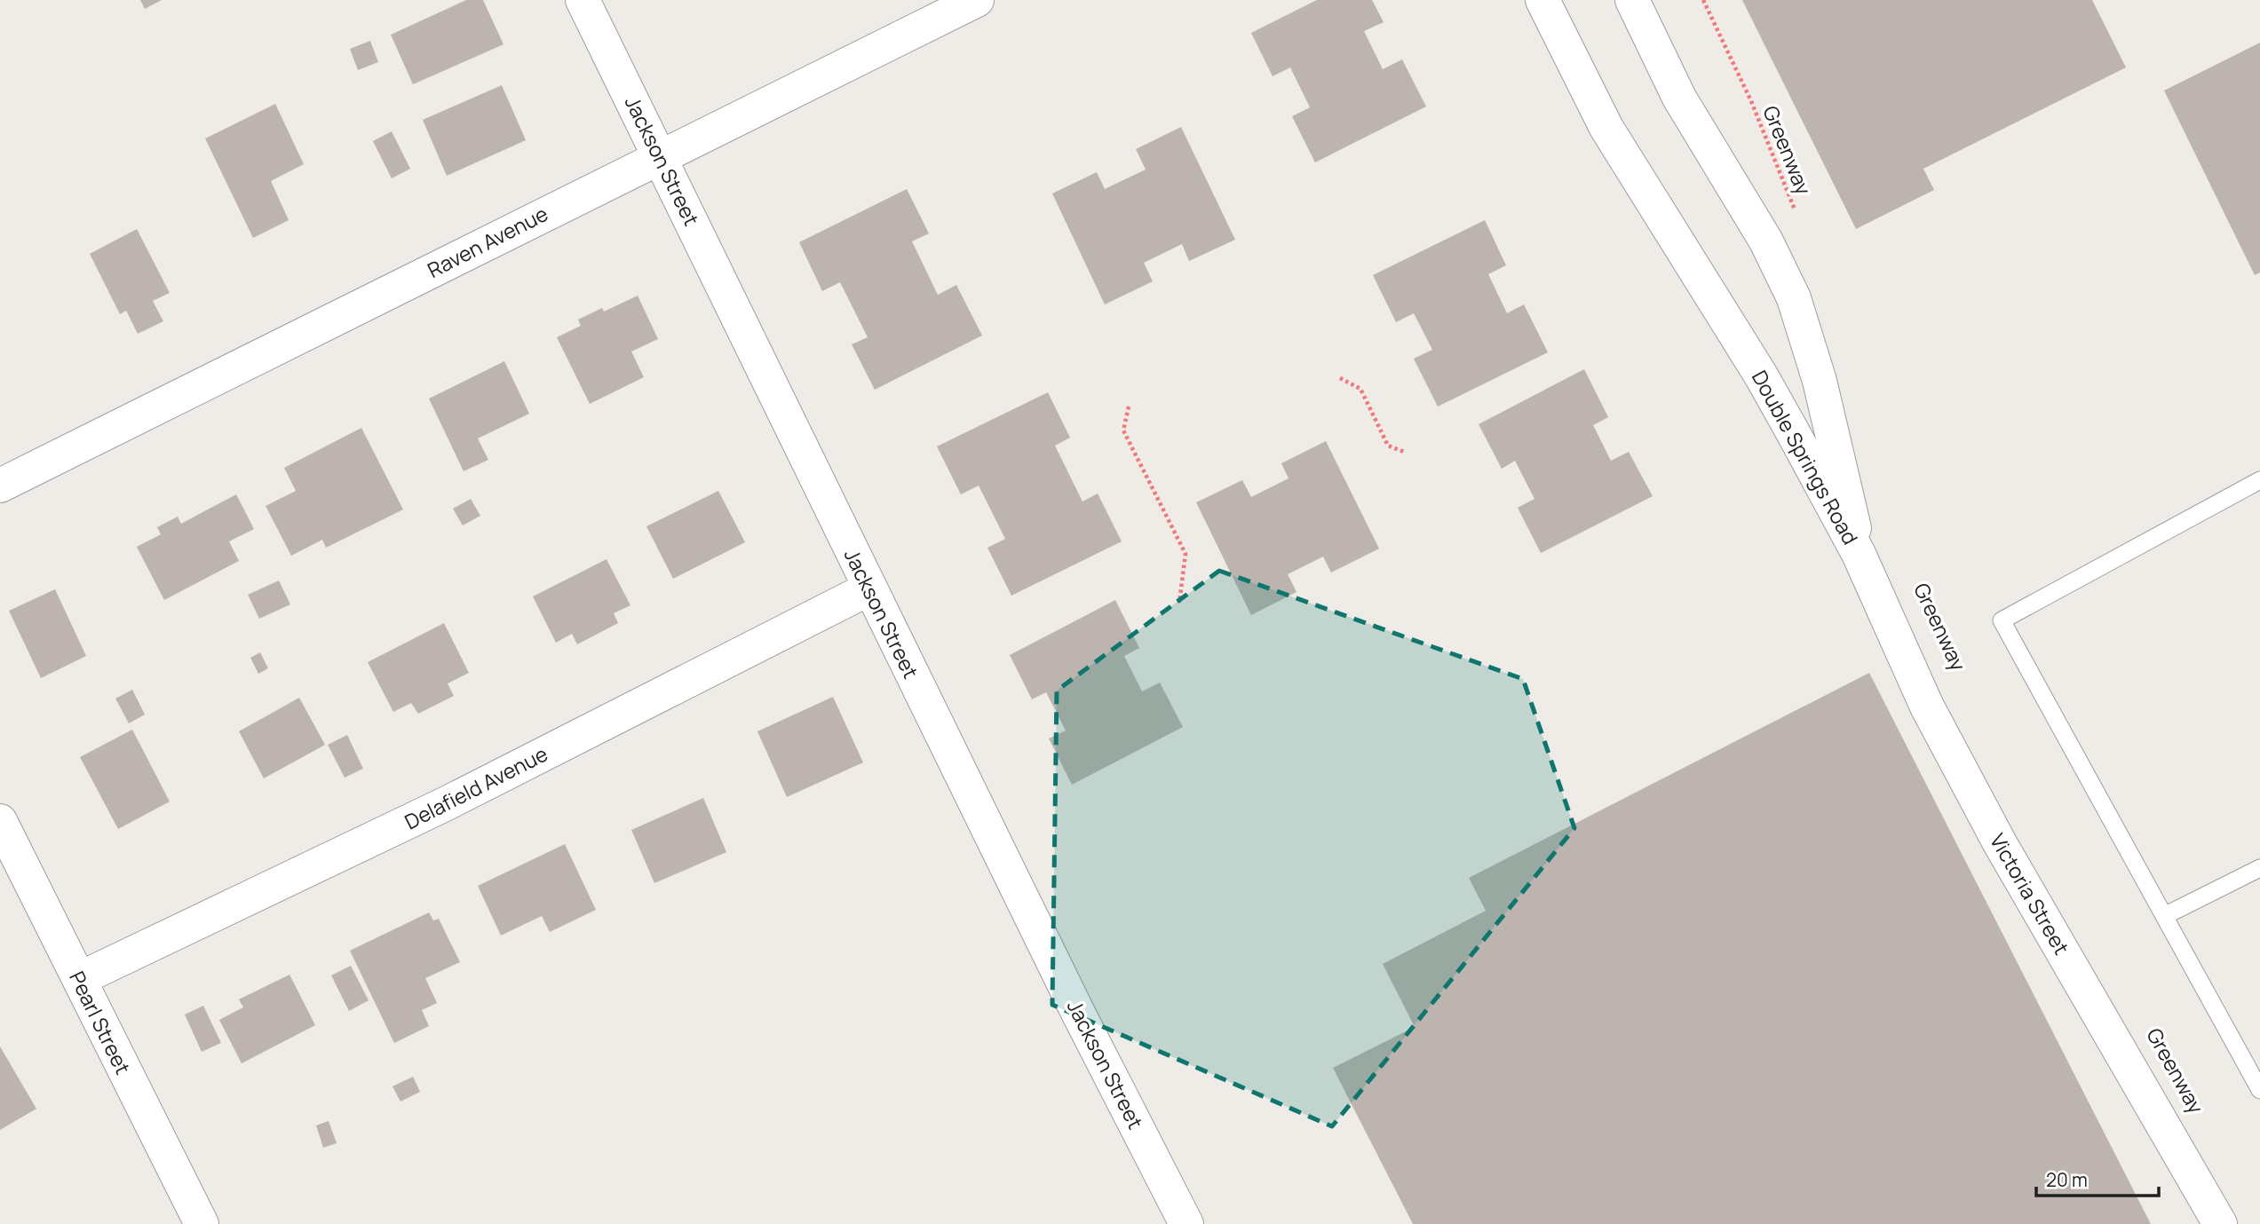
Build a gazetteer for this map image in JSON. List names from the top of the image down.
{
  "streets": {
    "street": [
      "Jackson Street",
      "Raven Avenue",
      "Double Springs Road",
      "Delafield Avenue",
      "Victoria Street",
      "Pearl Street"
    ],
    "path": ["Greenway"]
  },
  "crossings": [
    ["Jackson Street", "Raven Avenue"],
    ["Jackson Street", "Delafield Avenue"],
    ["Double Springs Road", "Victoria Street"],
    ["Delafield Avenue", "Pearl Street"]
  ],
  "scale_bar": "20 m"
}
